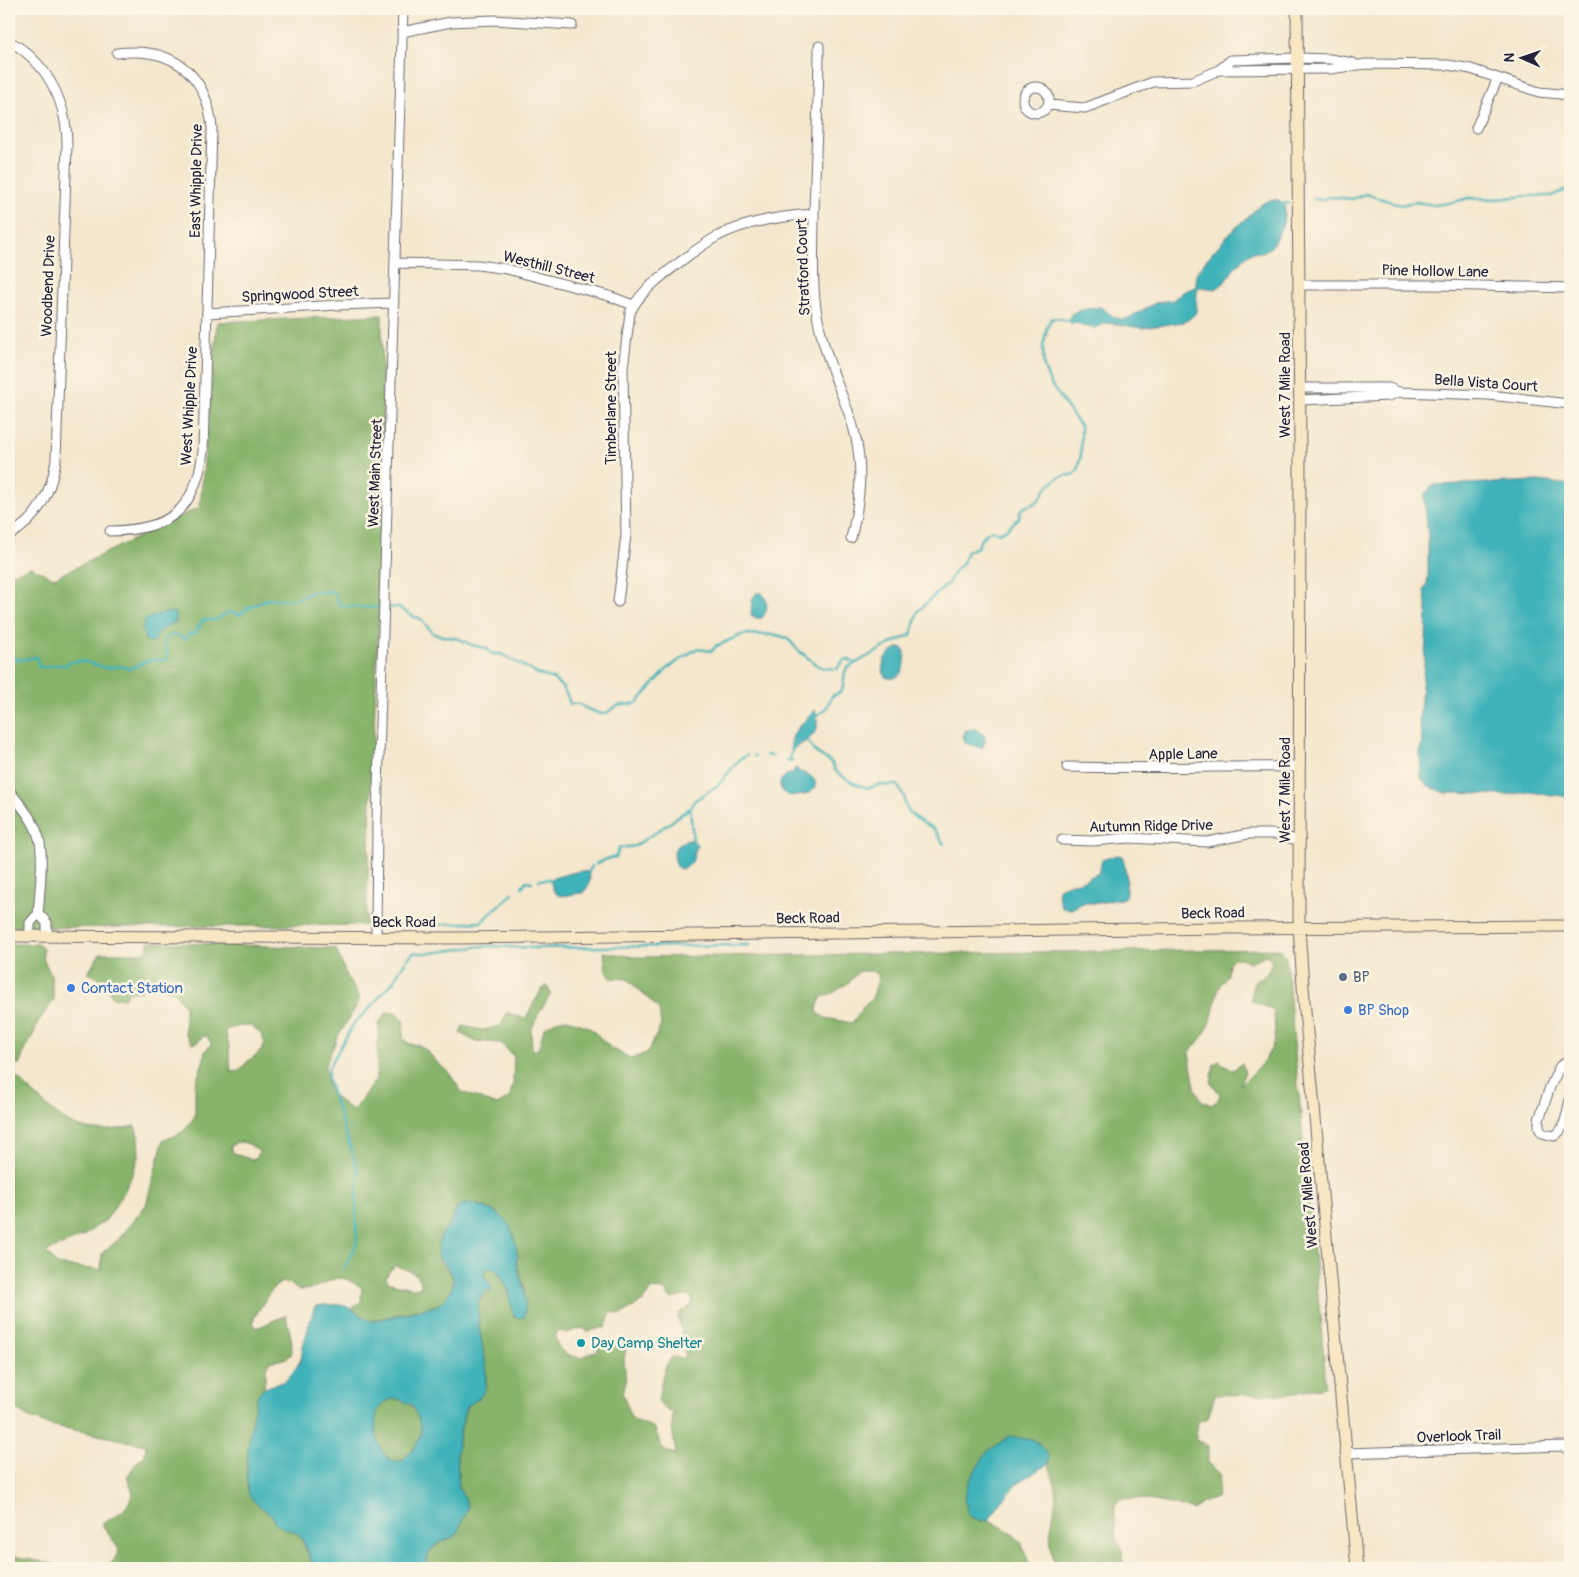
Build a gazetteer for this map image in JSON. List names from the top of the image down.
{
  "streets": {
    "main road": ["West 7 Mile Road", "Beck Road"],
    "street": [
      "East Whipple Drive",
      "Westhill Street",
      "Stratford Court",
      "Pine Hollow Lane",
      "Woodbend Drive",
      "Springwood Street",
      "Bella Vista Court",
      "West Whipple Drive",
      "Timberlane Street",
      "West Main Street",
      "Apple Lane",
      "Autumn Ridge Drive",
      "Overlook Trail"
    ]
  },
  "crossings": [
    ["East Whipple Drive", "Springwood Street"],
    ["East Whipple Drive", "West Whipple Drive"],
    ["Westhill Street", "Timberlane Street"],
    ["Westhill Street", "West Main Street"],
    ["Pine Hollow Lane", "West 7 Mile Road"],
    ["Springwood Street", "West Whipple Drive"],
    ["Springwood Street", "West Main Street"],
    ["Bella Vista Court", "West 7 Mile Road"],
    ["West 7 Mile Road", "Apple Lane"],
    ["West 7 Mile Road", "Autumn Ridge Drive"],
    ["West 7 Mile Road", "Beck Road"],
    ["West 7 Mile Road", "Overlook Trail"],
    ["West Main Street", "Beck Road"]
  ],
  "places": [
    "BP",
    "Contact Station",
    "BP Shop",
    "Day Camp Shelter"
  ],
  "north": "left"
}
